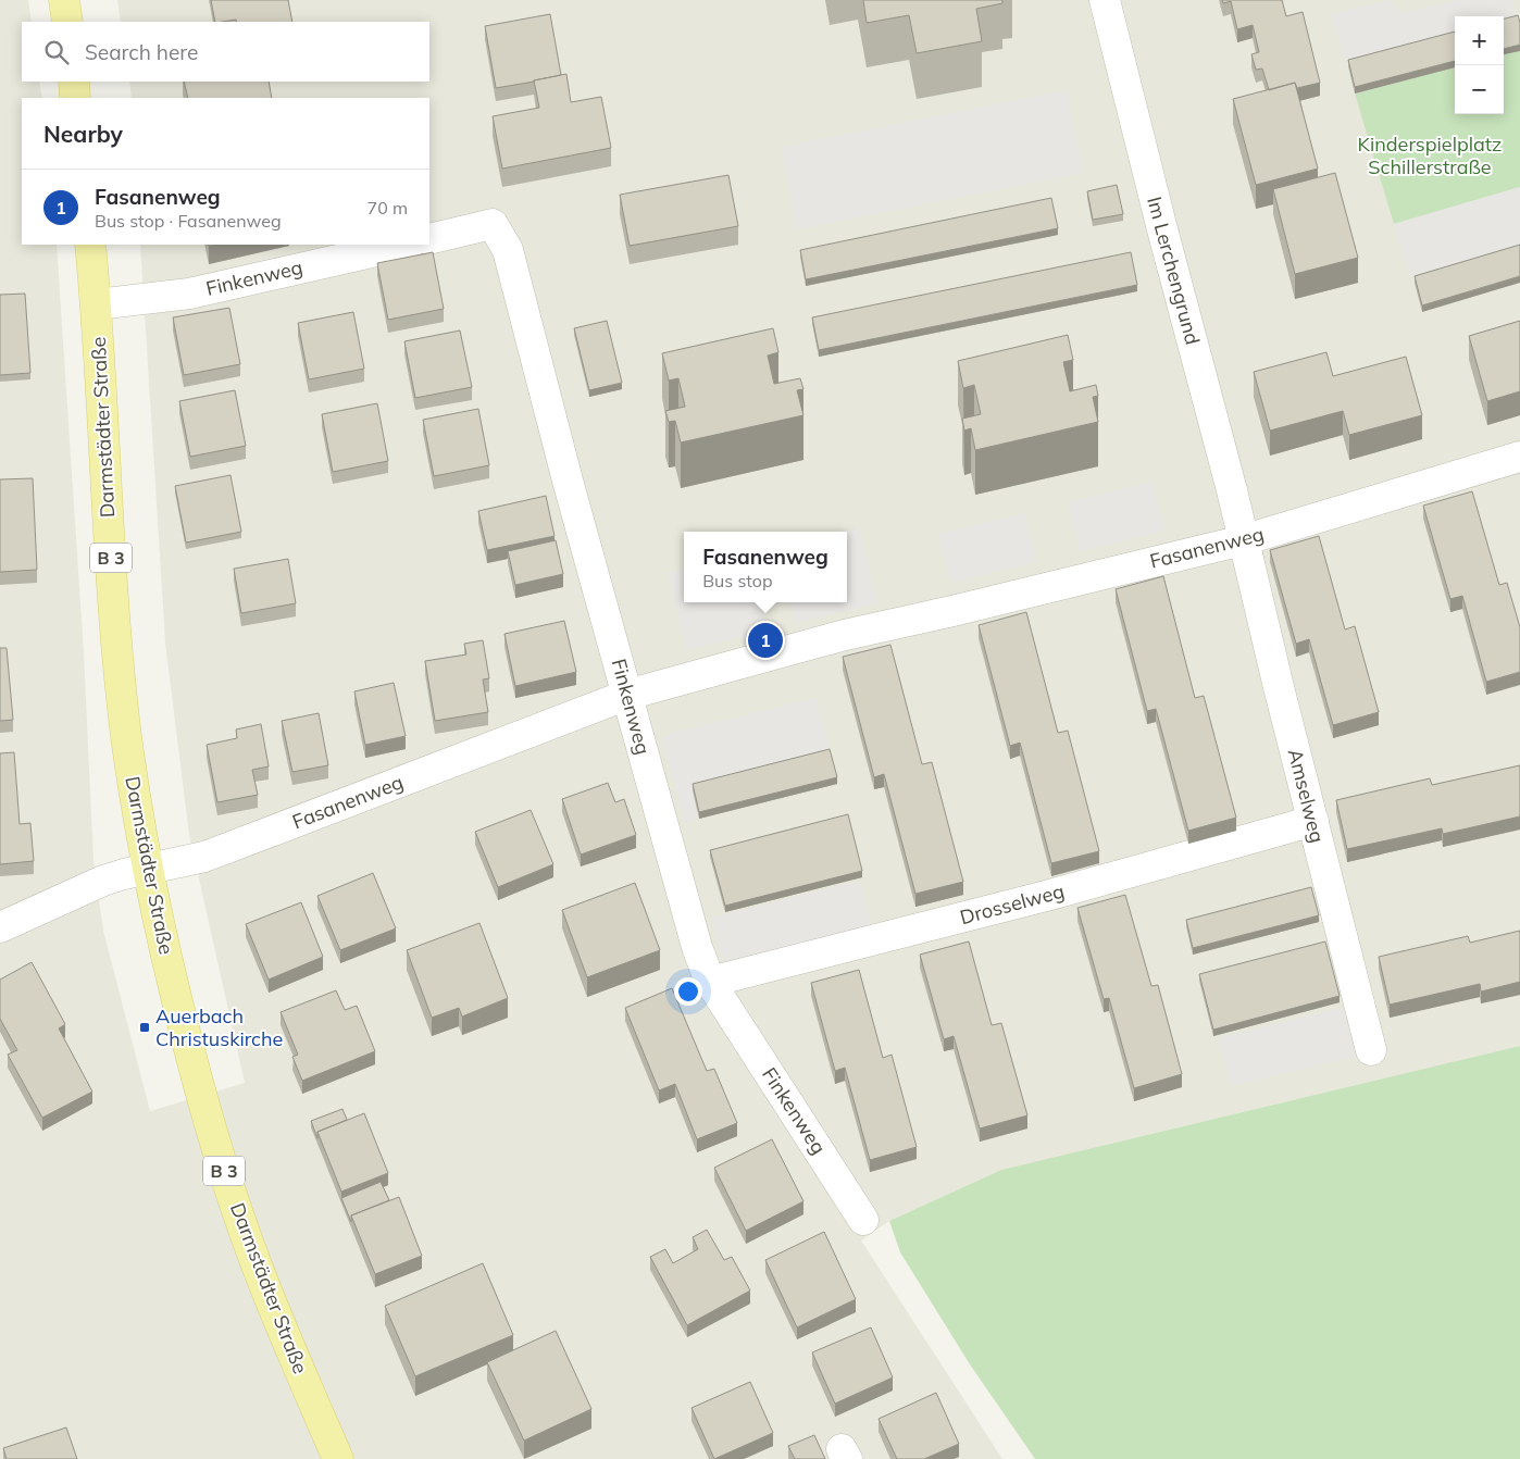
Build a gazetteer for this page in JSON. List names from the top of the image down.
{
  "streets": {
    "main road": ["Darmstädter Straße", "B 3"],
    "street": [
      "Im Lerchengrund",
      "Finkenweg",
      "Fasanenweg",
      "Amselweg",
      "Drosselweg"
    ]
  },
  "crossings": [
    ["Im Lerchengrund", "Fasanenweg"],
    ["Im Lerchengrund", "Amselweg"],
    ["Finkenweg", "Darmstädter Straße"],
    ["Finkenweg", "Fasanenweg"],
    ["Finkenweg", "Drosselweg"],
    ["Darmstädter Straße", "Fasanenweg"],
    ["Fasanenweg", "Amselweg"],
    ["Amselweg", "Drosselweg"]
  ],
  "parks": ["Kinderspielplatz Schillerstraße"],
  "places": {
    "transit": ["Auerbach Christuskirche"]
  },
  "page": {
    "map_buttons": ["+", "−"],
    "search": "Search here",
    "heading": "Nearby",
    "list": [
      {
        "mark": "1",
        "name": "Fasanenweg",
        "note": "Bus stop · Fasanenweg",
        "value": "70 m"
      }
    ],
    "popup": ["Fasanenweg", "Bus stop"],
    "pins": "1"
  }
}
